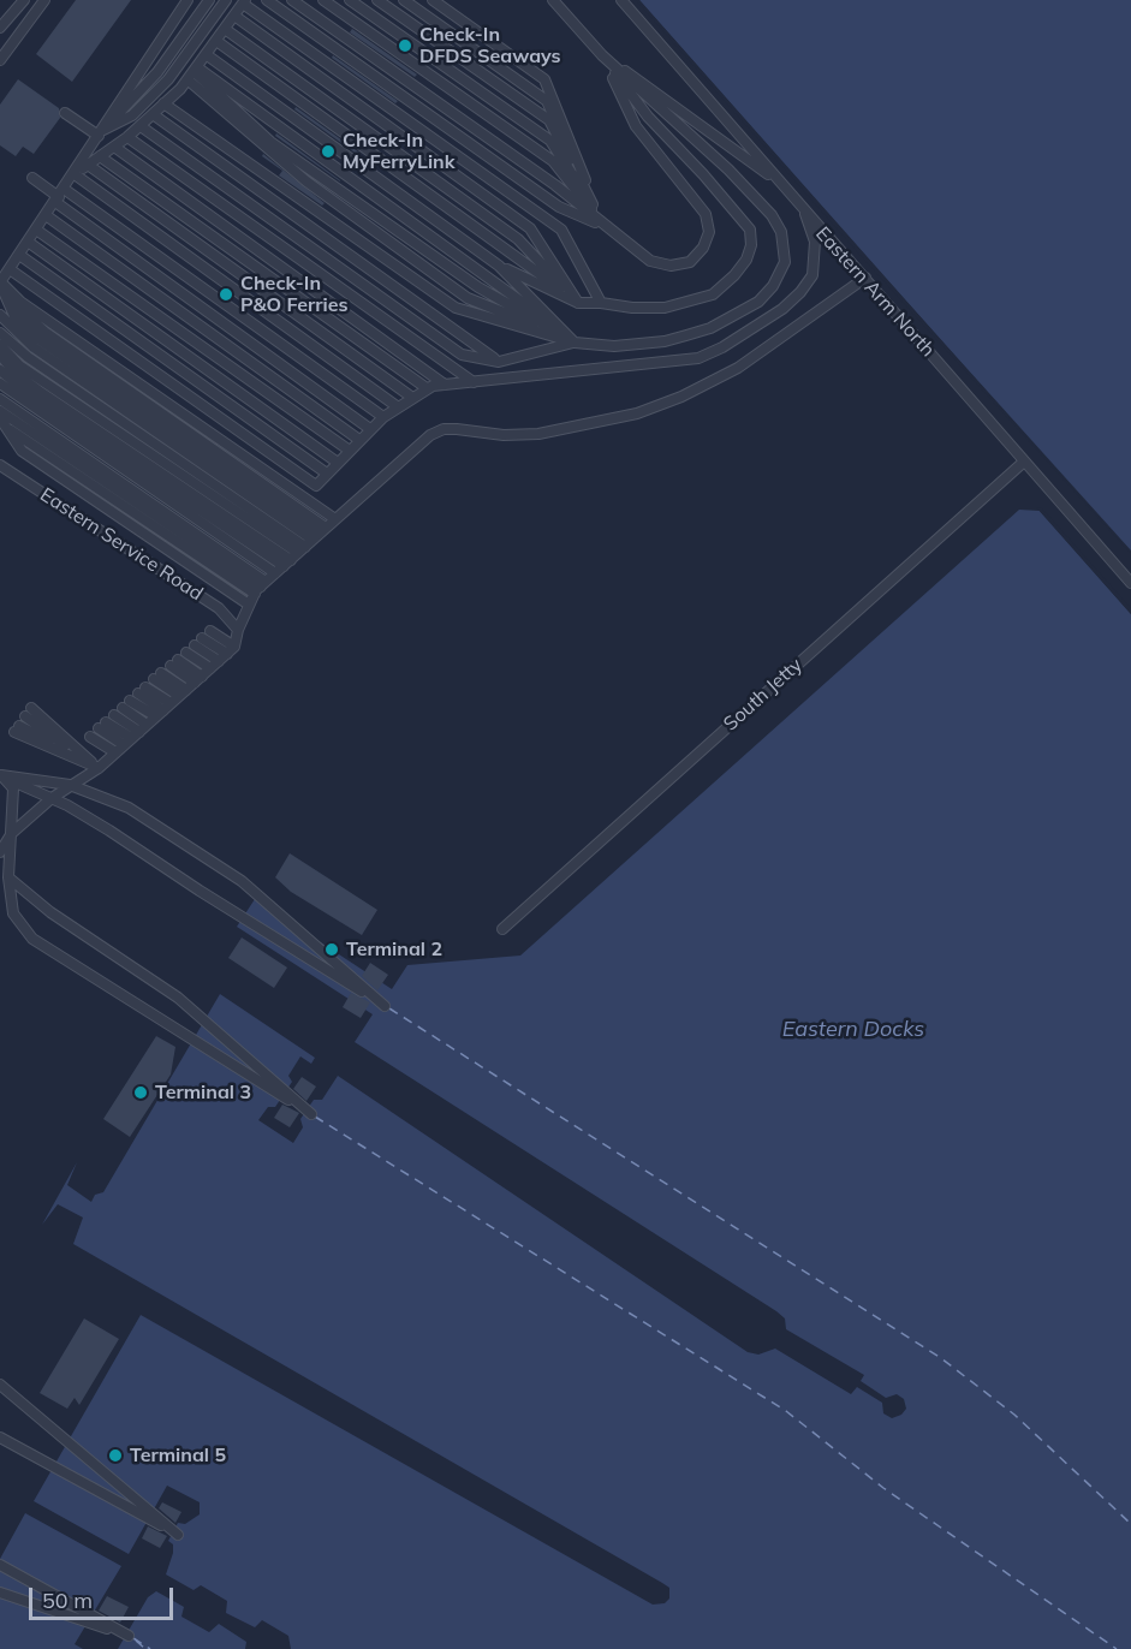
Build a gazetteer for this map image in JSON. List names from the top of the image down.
{
  "streets": {
    "lane": ["Eastern Arm North", "Eastern Service Road", "South Jetty"]
  },
  "crossings": [
    ["Eastern Arm North", "South Jetty"]
  ],
  "water": ["Eastern Docks"],
  "places": [
    "Check-In DFDS Seaways",
    "Check-In MyFerryLink",
    "Check-In P&O Ferries",
    "Terminal 2",
    "Terminal 3",
    "Terminal 5"
  ],
  "scale_bar": "50 m"
}
